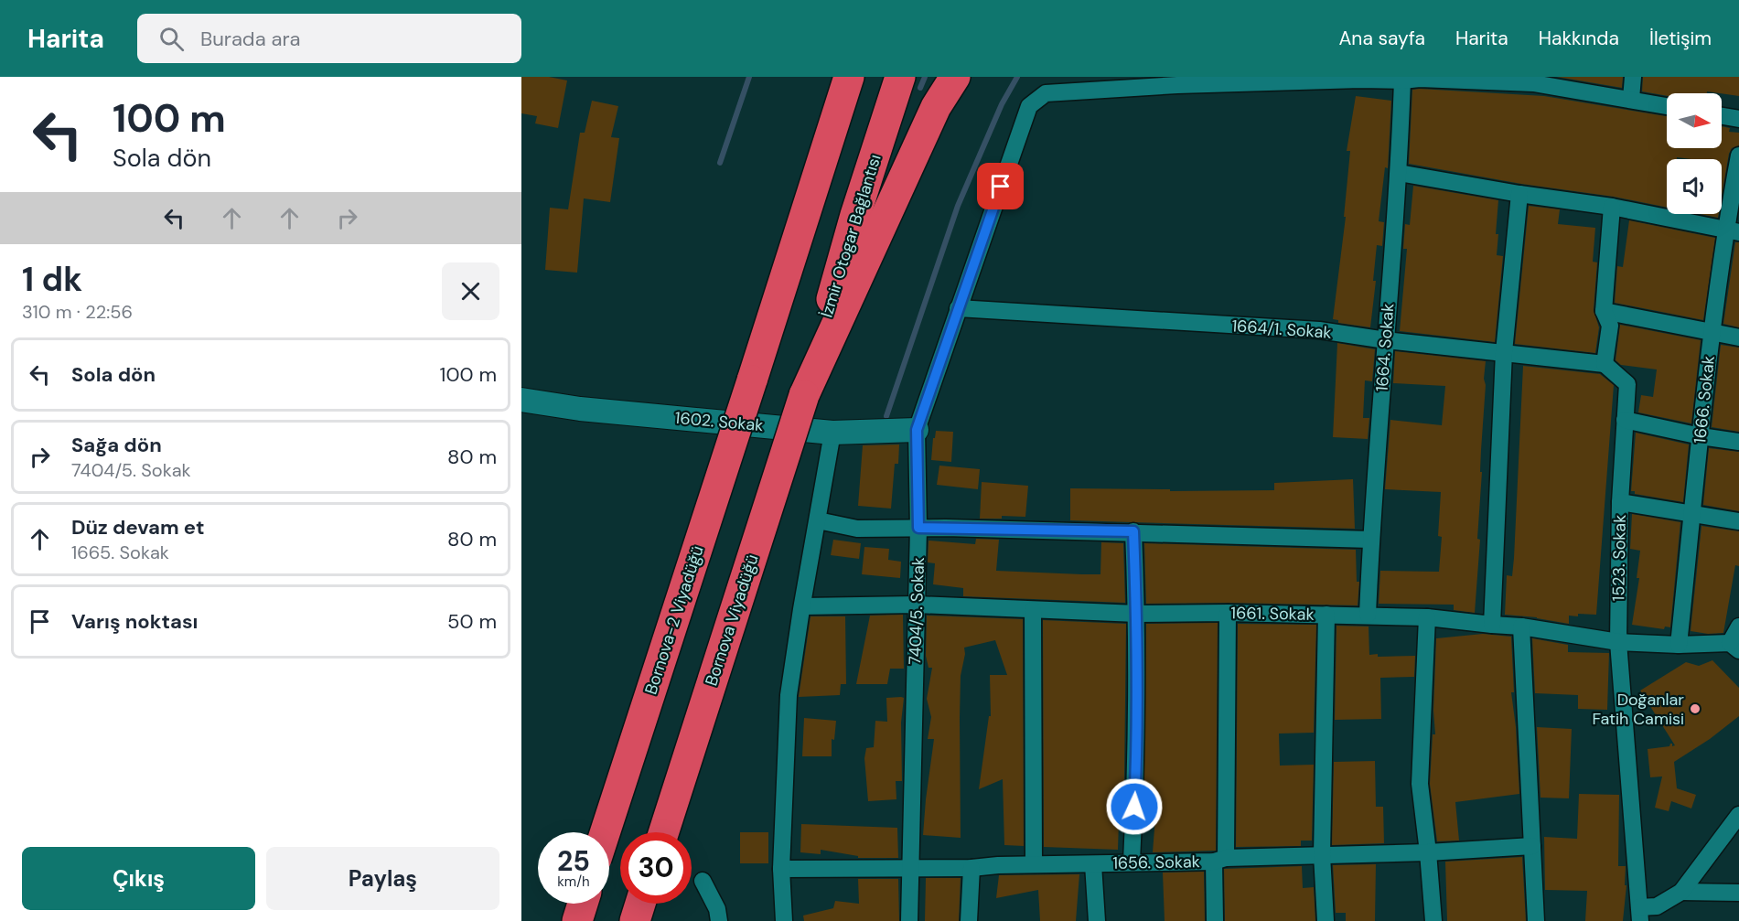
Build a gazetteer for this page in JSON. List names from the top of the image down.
{
  "streets": {
    "highway": ["İzmir Otogar Bağlantısı", "Bornova-2 Viyadüğü", "Bornova Viyadüğü"],
    "street": [
      "1664/1. Sokak",
      "1664. Sokak",
      "1666. Sokak",
      "1602. Sokak",
      "1523. Sokak",
      "7404/5. Sokak",
      "1661. Sokak",
      "1656. Sokak"
    ]
  },
  "crossings": [
    ["İzmir Otogar Bağlantısı", "Bornova Viyadüğü"],
    ["1664/1. Sokak", "1664. Sokak"],
    ["1664/1. Sokak", "1523. Sokak"],
    ["1664/1. Sokak", "7404/5. Sokak"],
    ["1664. Sokak", "7404/5. Sokak"],
    ["1664. Sokak", "1661. Sokak"],
    ["1666. Sokak", "1661. Sokak"],
    ["1602. Sokak", "7404/5. Sokak"],
    ["1523. Sokak", "1661. Sokak"],
    ["7404/5. Sokak", "1661. Sokak"],
    ["7404/5. Sokak", "1656. Sokak"]
  ],
  "places": ["Doğanlar Fatih Camisi"],
  "north": "right",
  "page": {
    "header": "Harita",
    "search": "Burada ara",
    "nav": [
      "Ana sayfa",
      "Harita",
      "Hakkında",
      "İletişim"
    ],
    "turn": ["100 m", "Sola dön"],
    "heading": ["1 dk", "310 m · 22:56"],
    "list": [
      {
        "name": "Sola dön",
        "value": "100 m"
      },
      {
        "name": "Sağa dön",
        "note": "7404/5. Sokak",
        "value": "80 m"
      },
      {
        "name": "Düz devam et",
        "note": "1665. Sokak",
        "value": "80 m"
      },
      {
        "name": "Varış noktası",
        "value": "50 m"
      }
    ],
    "speed": "25 km/h",
    "limit": "30",
    "buttons": ["Çıkış", "Paylaş"]
  }
}
